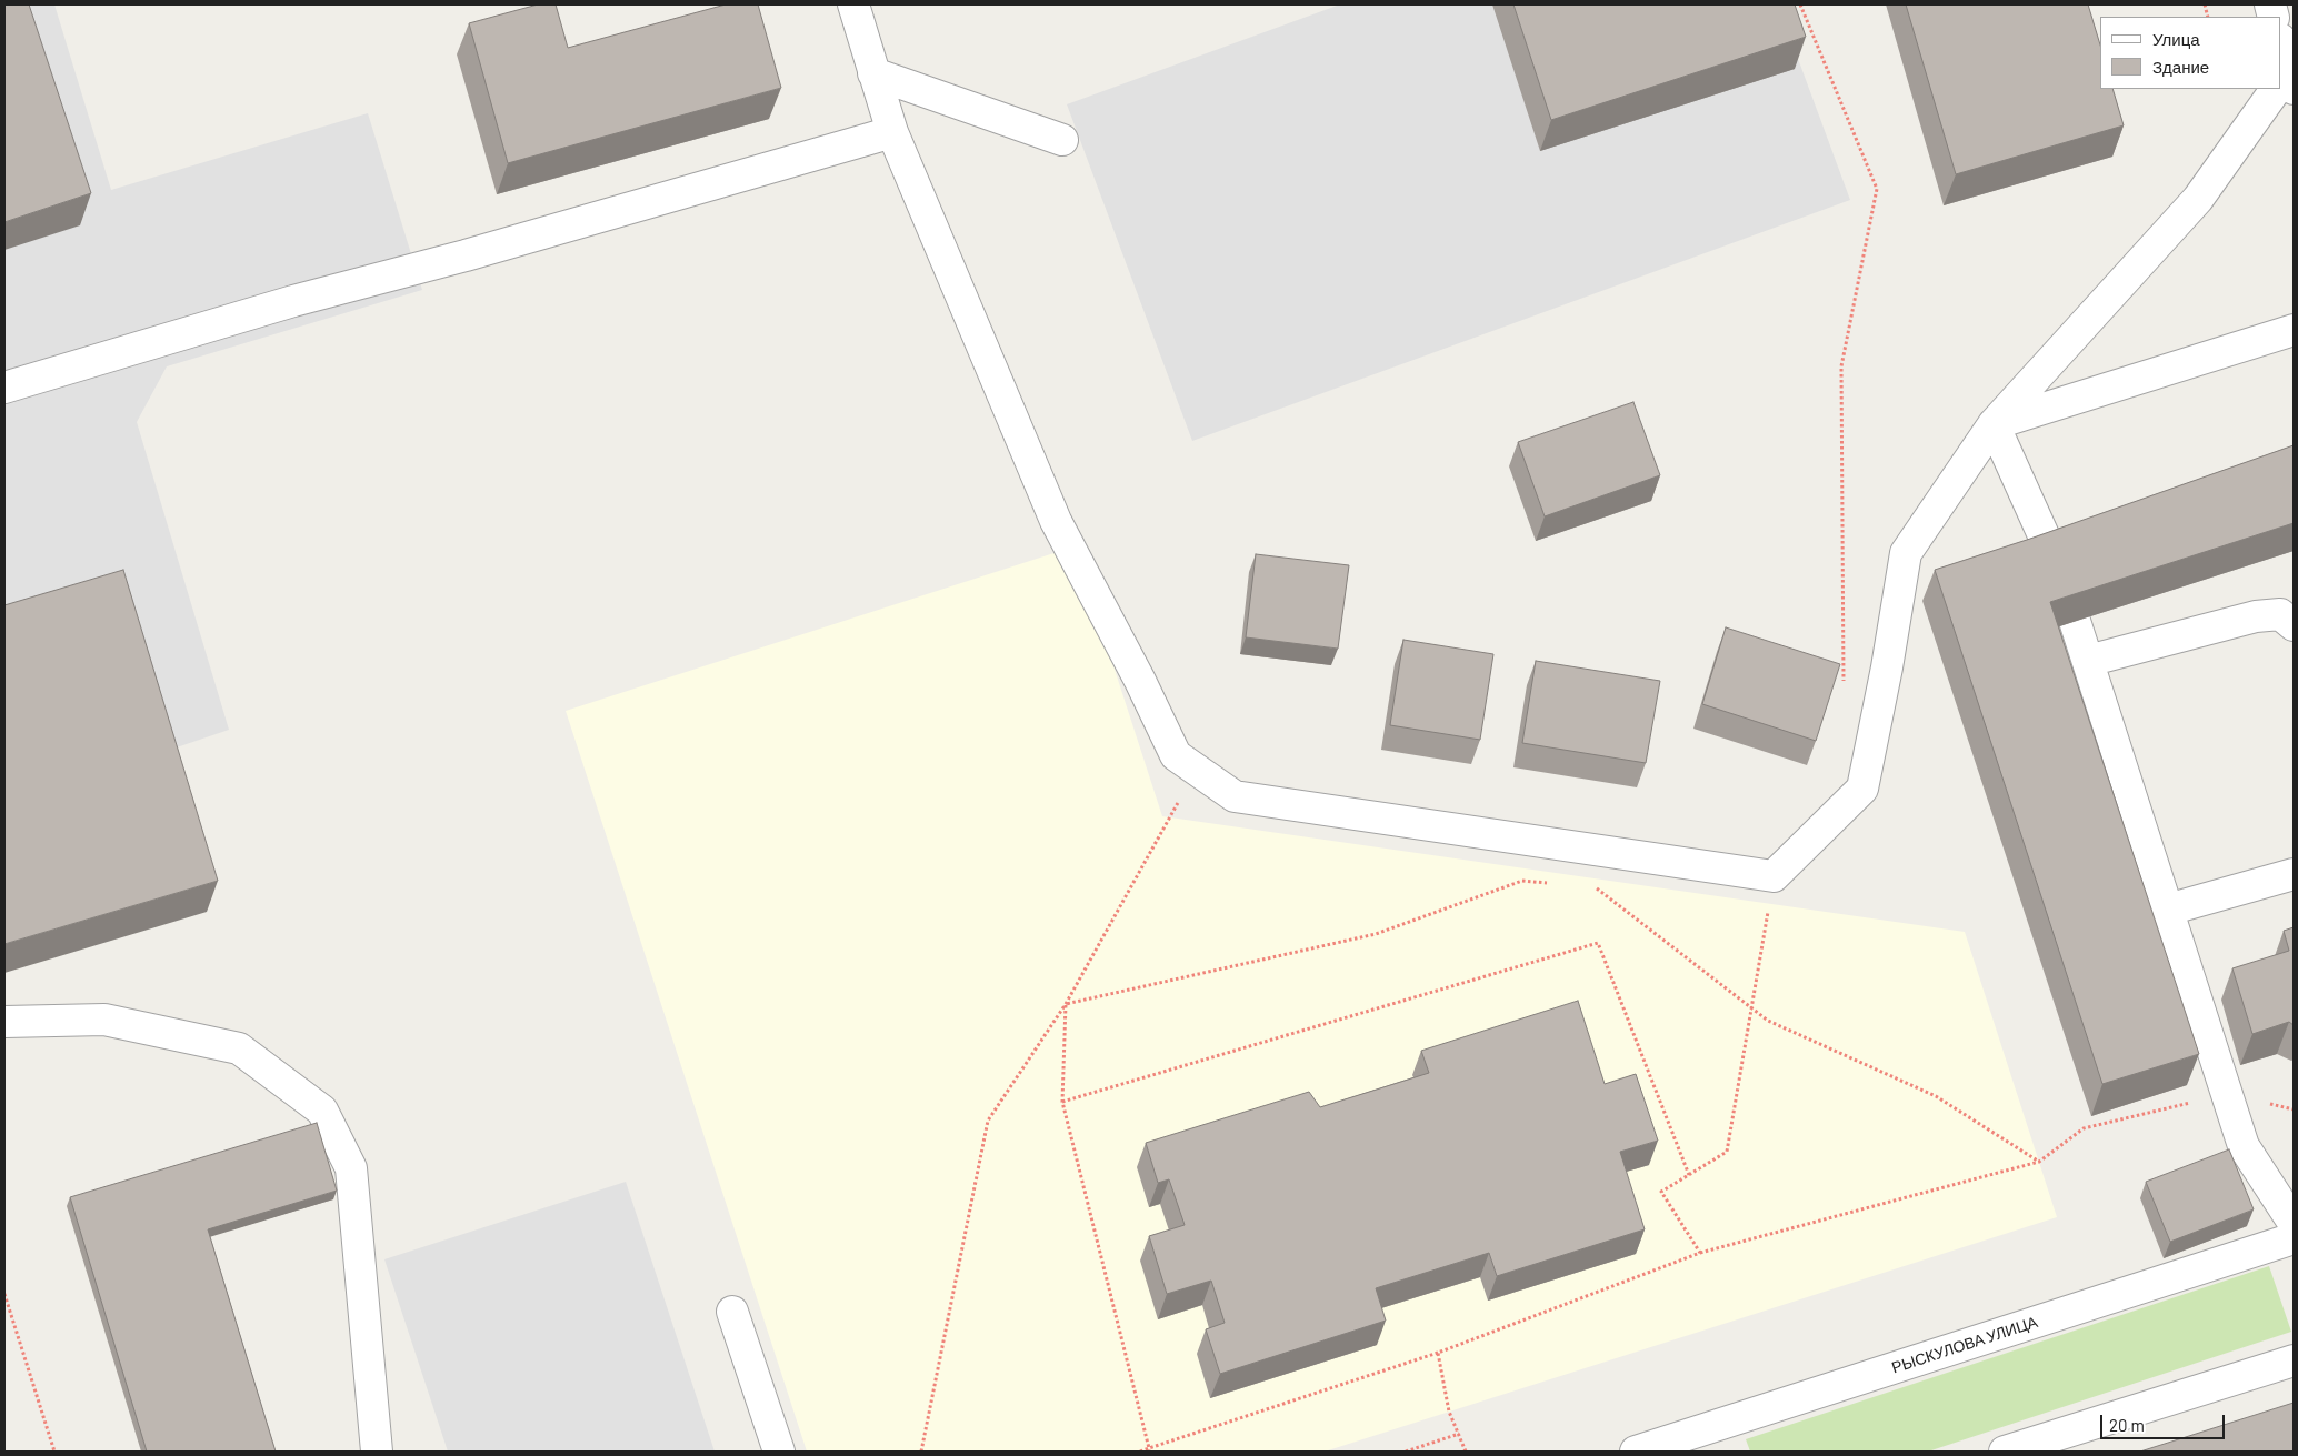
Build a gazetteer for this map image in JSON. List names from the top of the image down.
{
  "streets": {
    "street": ["РЫСКУЛОВА УЛИЦА"]
  },
  "legend": ["Улица", "Здание"],
  "scale_bar": "20 m"
}
